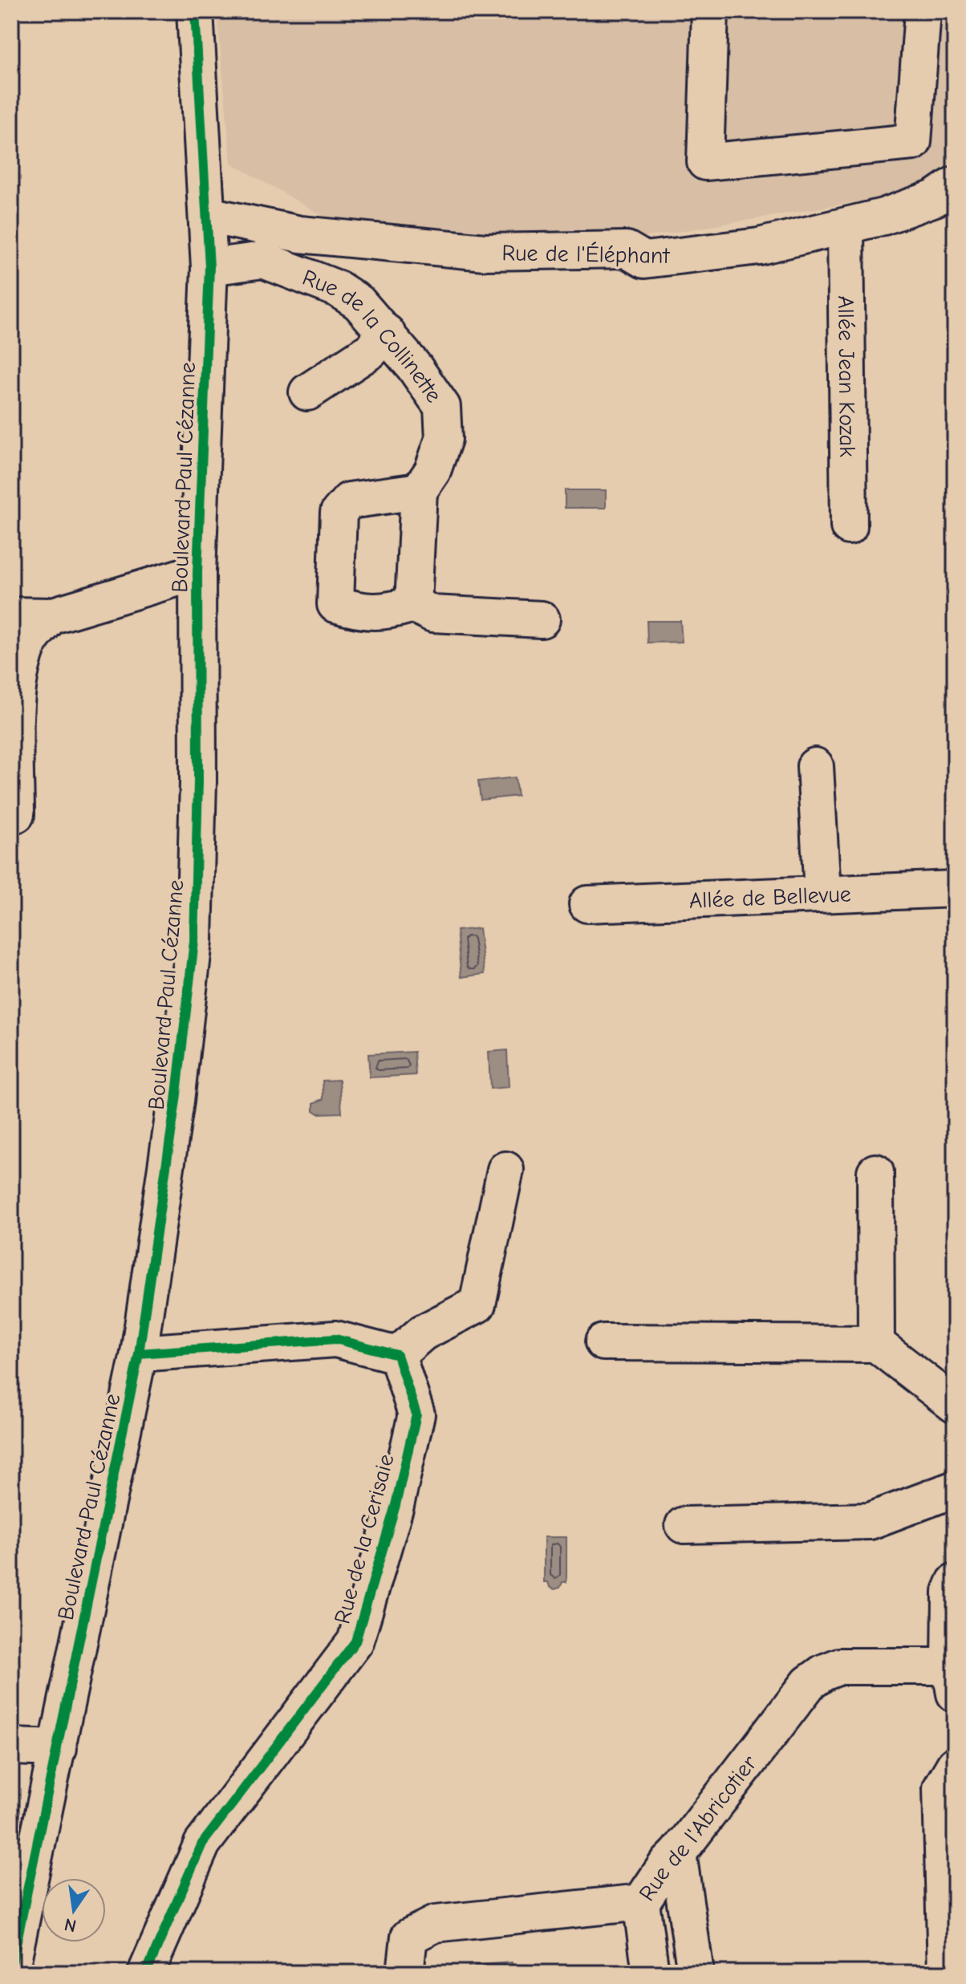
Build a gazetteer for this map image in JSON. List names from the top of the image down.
{
  "streets": {
    "street": [
      "Rue de l'Éléphant",
      "Rue de la Collinette",
      "Allée Jean Kozak",
      "Boulevard Paul Cézanne",
      "Allée de Bellevue",
      "Rue de la Cerisaie",
      "Rue de l'Abricotier"
    ]
  },
  "crossings": [
    ["Rue de l'Éléphant", "Allée Jean Kozak"],
    ["Rue de l'Éléphant", "Boulevard Paul Cézanne"],
    ["Rue de la Collinette", "Boulevard Paul Cézanne"]
  ],
  "north": "bottom"
}
